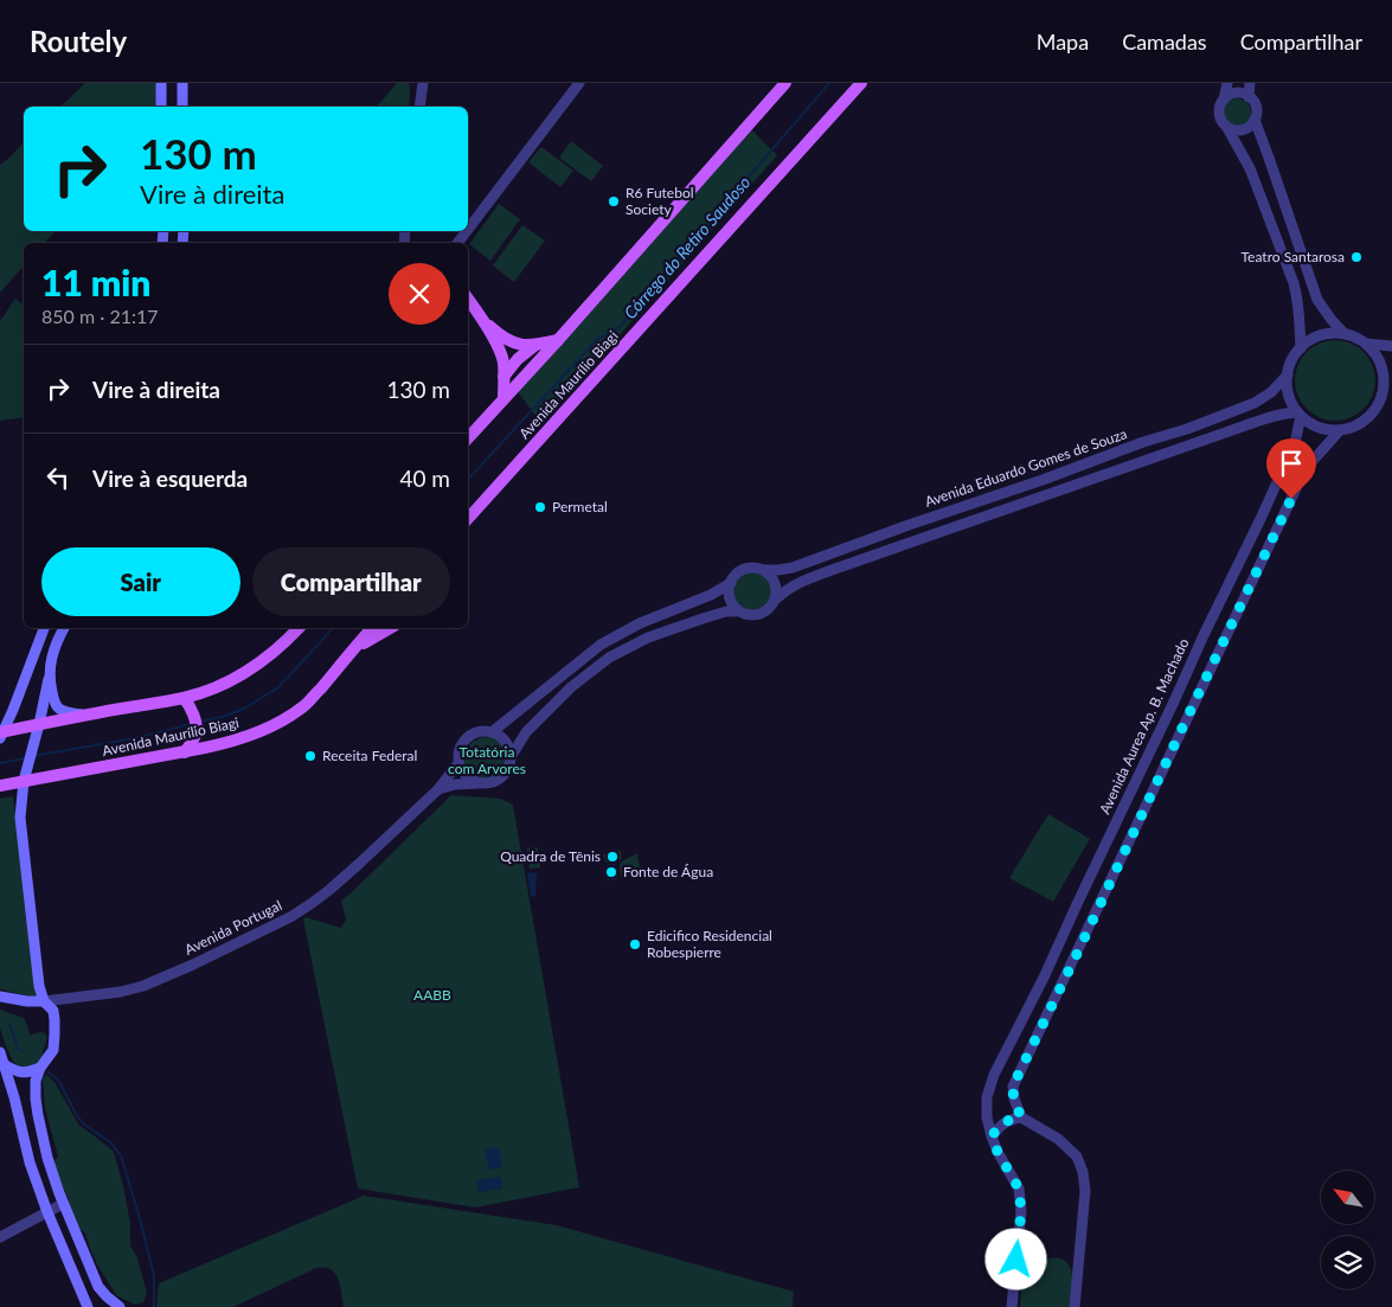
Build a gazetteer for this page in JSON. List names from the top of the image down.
{
  "streets": {
    "main road": ["Avenida Maurílio Biagi", "Avenida Portugal"],
    "street": ["Avenida Eduardo Gomes de Souza", "Avenida Aurea Ap. B. Machado"]
  },
  "crossings": [
    ["Avenida Eduardo Gomes de Souza", "Avenida Aurea Ap. B. Machado"]
  ],
  "water": ["Córrego do Retiro Saudoso"],
  "parks": ["Totatória com Arvores", "AABB"],
  "places": [
    "R6 Futebol Society",
    "Teatro Santarosa",
    "Permetal",
    "Receita Federal",
    "Quadra de Tênis",
    "Fonte de Água",
    "Edicifico Residencial Robespierre"
  ],
  "north": "top left",
  "page": {
    "header": "Routely",
    "nav": ["Mapa", "Camadas", "Compartilhar"],
    "turn": ["130 m", "Vire à direita"],
    "heading": ["11 min", "850 m · 21:17"],
    "list": [
      {
        "name": "Vire à direita",
        "value": "130 m"
      },
      {
        "name": "Vire à esquerda",
        "value": "40 m"
      }
    ],
    "buttons": ["Sair", "Compartilhar"]
  }
}
